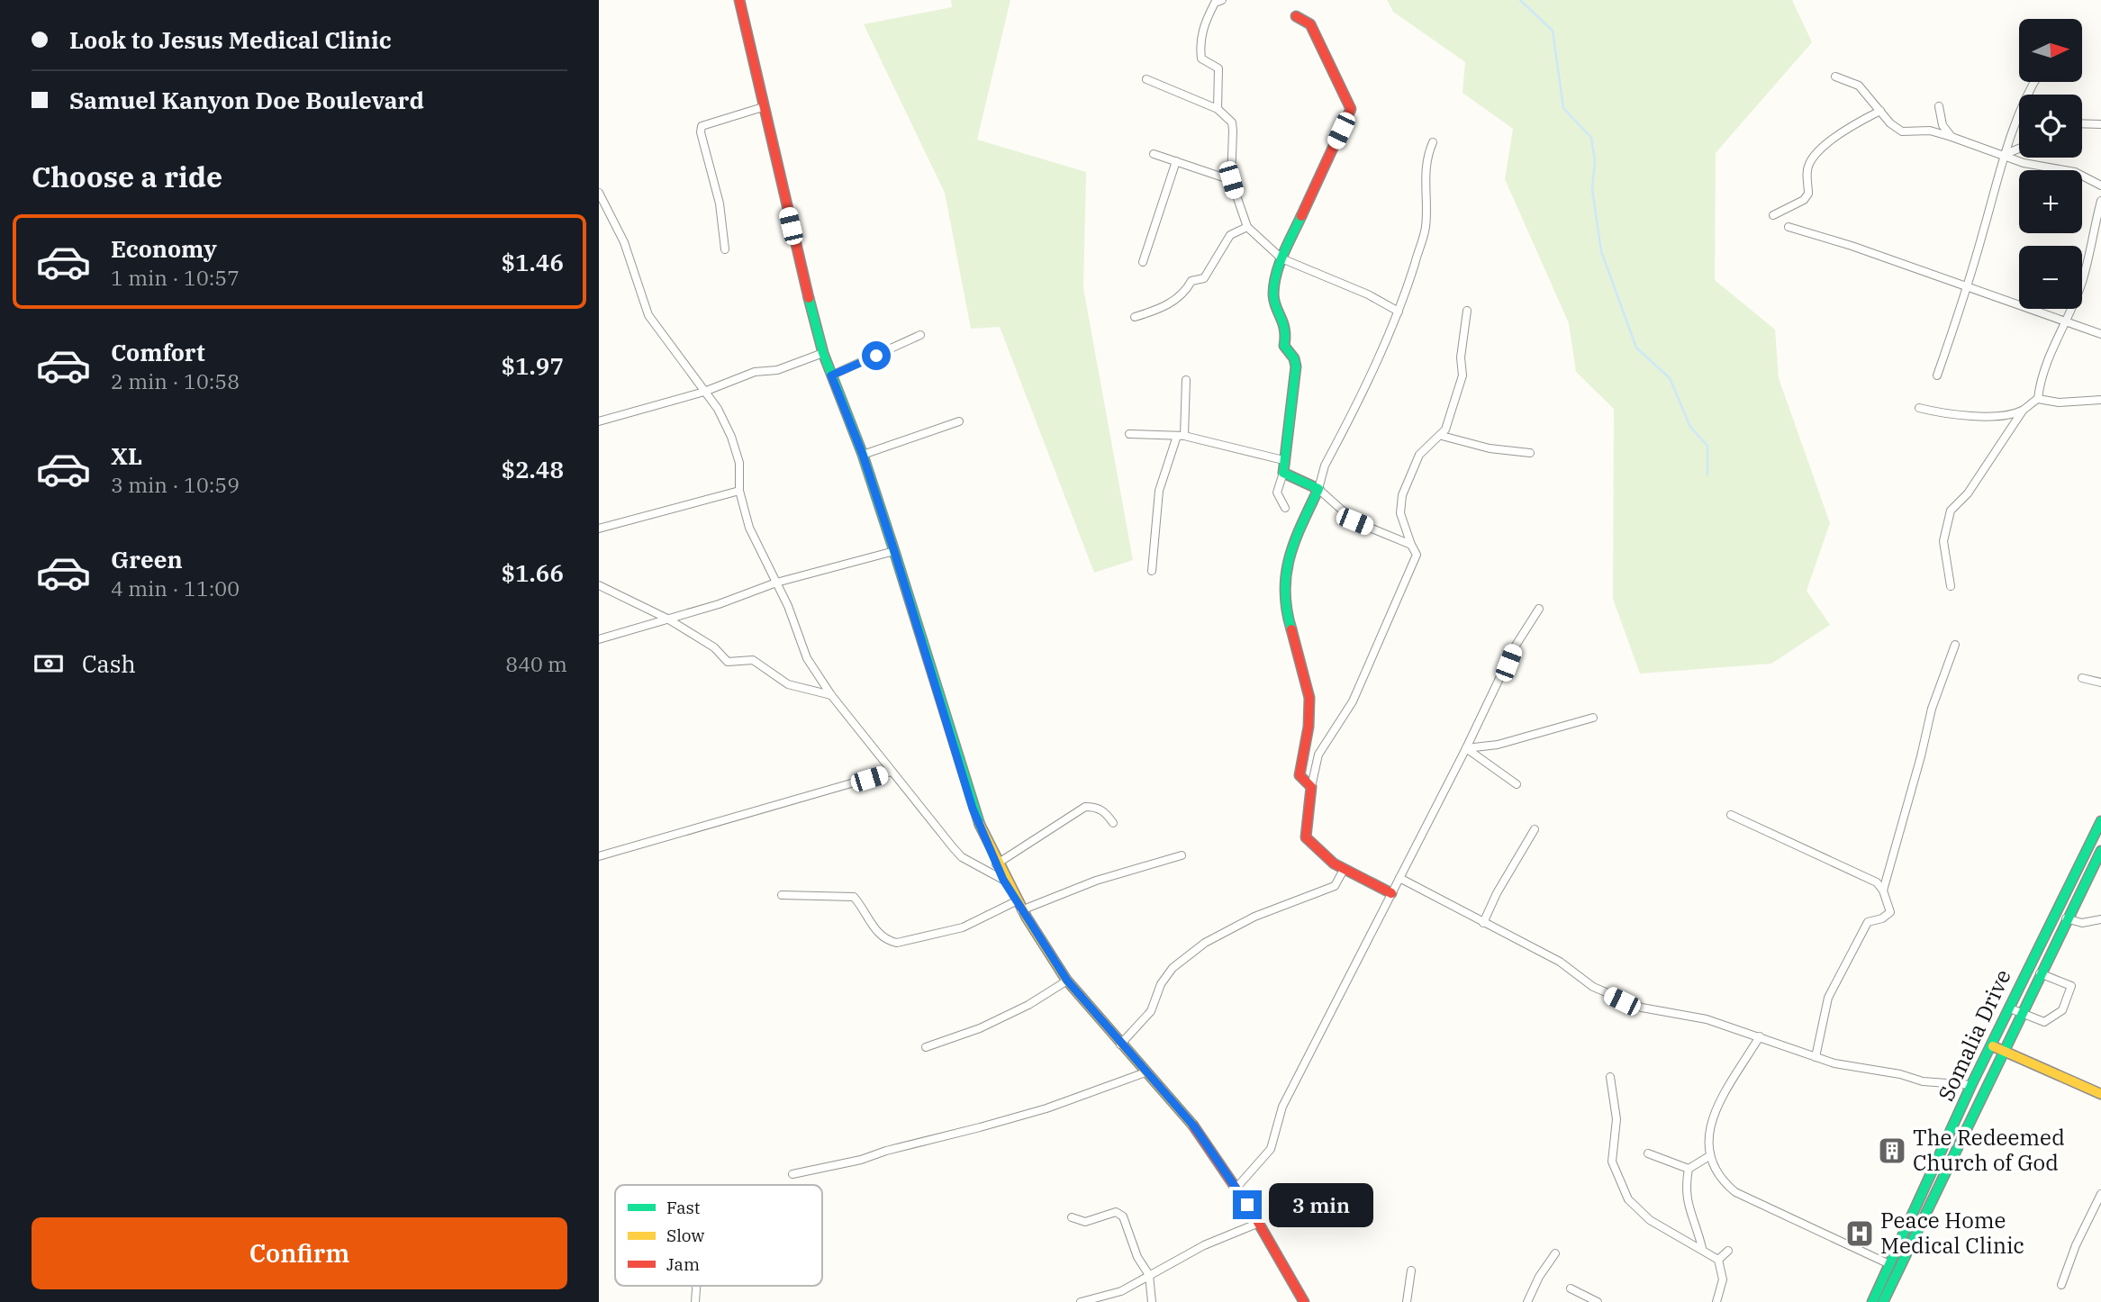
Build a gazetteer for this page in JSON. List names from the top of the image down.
{
  "streets": {
    "street": ["Somalia Drive"]
  },
  "places": {
    "building": ["The Redeemed Church of God"],
    "hospital": ["Peace Home Medical Clinic"]
  },
  "legend": ["Fast", "Slow", "Jam"],
  "north": "right",
  "page": {
    "banner": ["Look to Jesus Medical Clinic", "Samuel Kanyon Doe Boulevard"],
    "map_buttons": ["+", "−"],
    "heading": "Choose a ride",
    "list": [
      {
        "name": "Economy",
        "note": "1 min · 10:57",
        "value": "$1.46"
      },
      {
        "name": "Comfort",
        "note": "2 min · 10:58",
        "value": "$1.97"
      },
      {
        "name": "XL",
        "note": "3 min · 10:59",
        "value": "$2.48"
      },
      {
        "name": "Green",
        "note": "4 min · 11:00",
        "value": "$1.66"
      }
    ],
    "pay": ["Cash", "840 m"],
    "bubble": "3 min",
    "buttons": "Confirm"
  }
}
